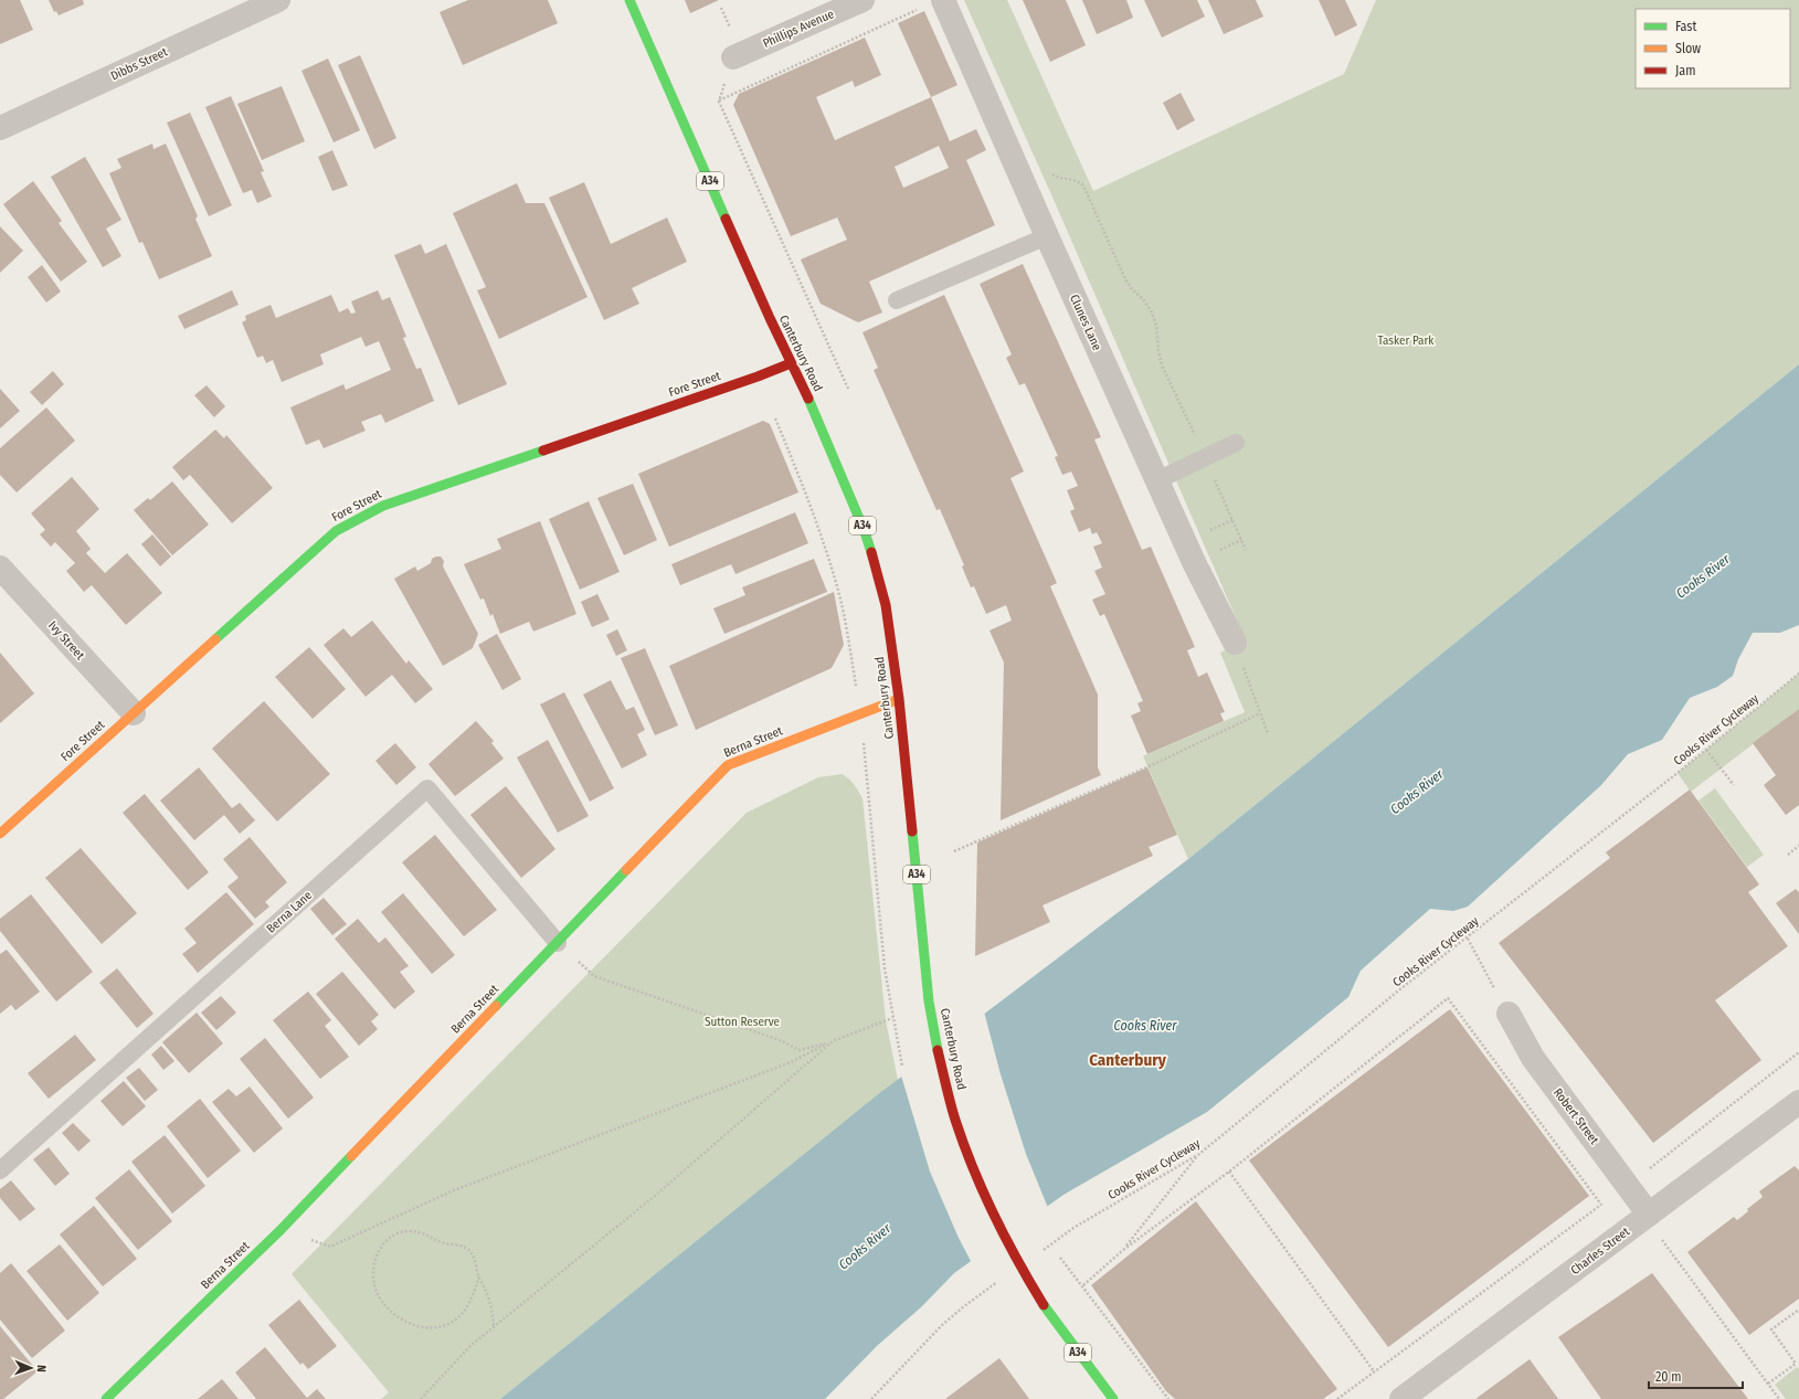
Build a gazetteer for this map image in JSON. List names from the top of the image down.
{
  "streets": {
    "main road": [
      "A34",
      "Canterbury Road",
      "Fore Street",
      "Berna Street"
    ],
    "street": [
      "Phillips Avenue",
      "Dibbs Street",
      "Clunes Lane",
      "Ivy Street",
      "Robert Street",
      "Charles Street"
    ],
    "lane": ["Berna Lane"],
    "path": ["Cooks River Cycleway"]
  },
  "crossings": [
    ["Canterbury Road", "Fore Street"],
    ["Canterbury Road", "Berna Street"],
    ["Fore Street", "Ivy Street"],
    ["Berna Street", "Berna Lane"],
    ["Robert Street", "Charles Street"]
  ],
  "districts": ["Canterbury"],
  "water": ["Cooks River"],
  "parks": ["Tasker Park", "Sutton Reserve"],
  "legend": ["Fast", "Slow", "Jam"],
  "scale_bar": "20 m",
  "north": "right"
}
